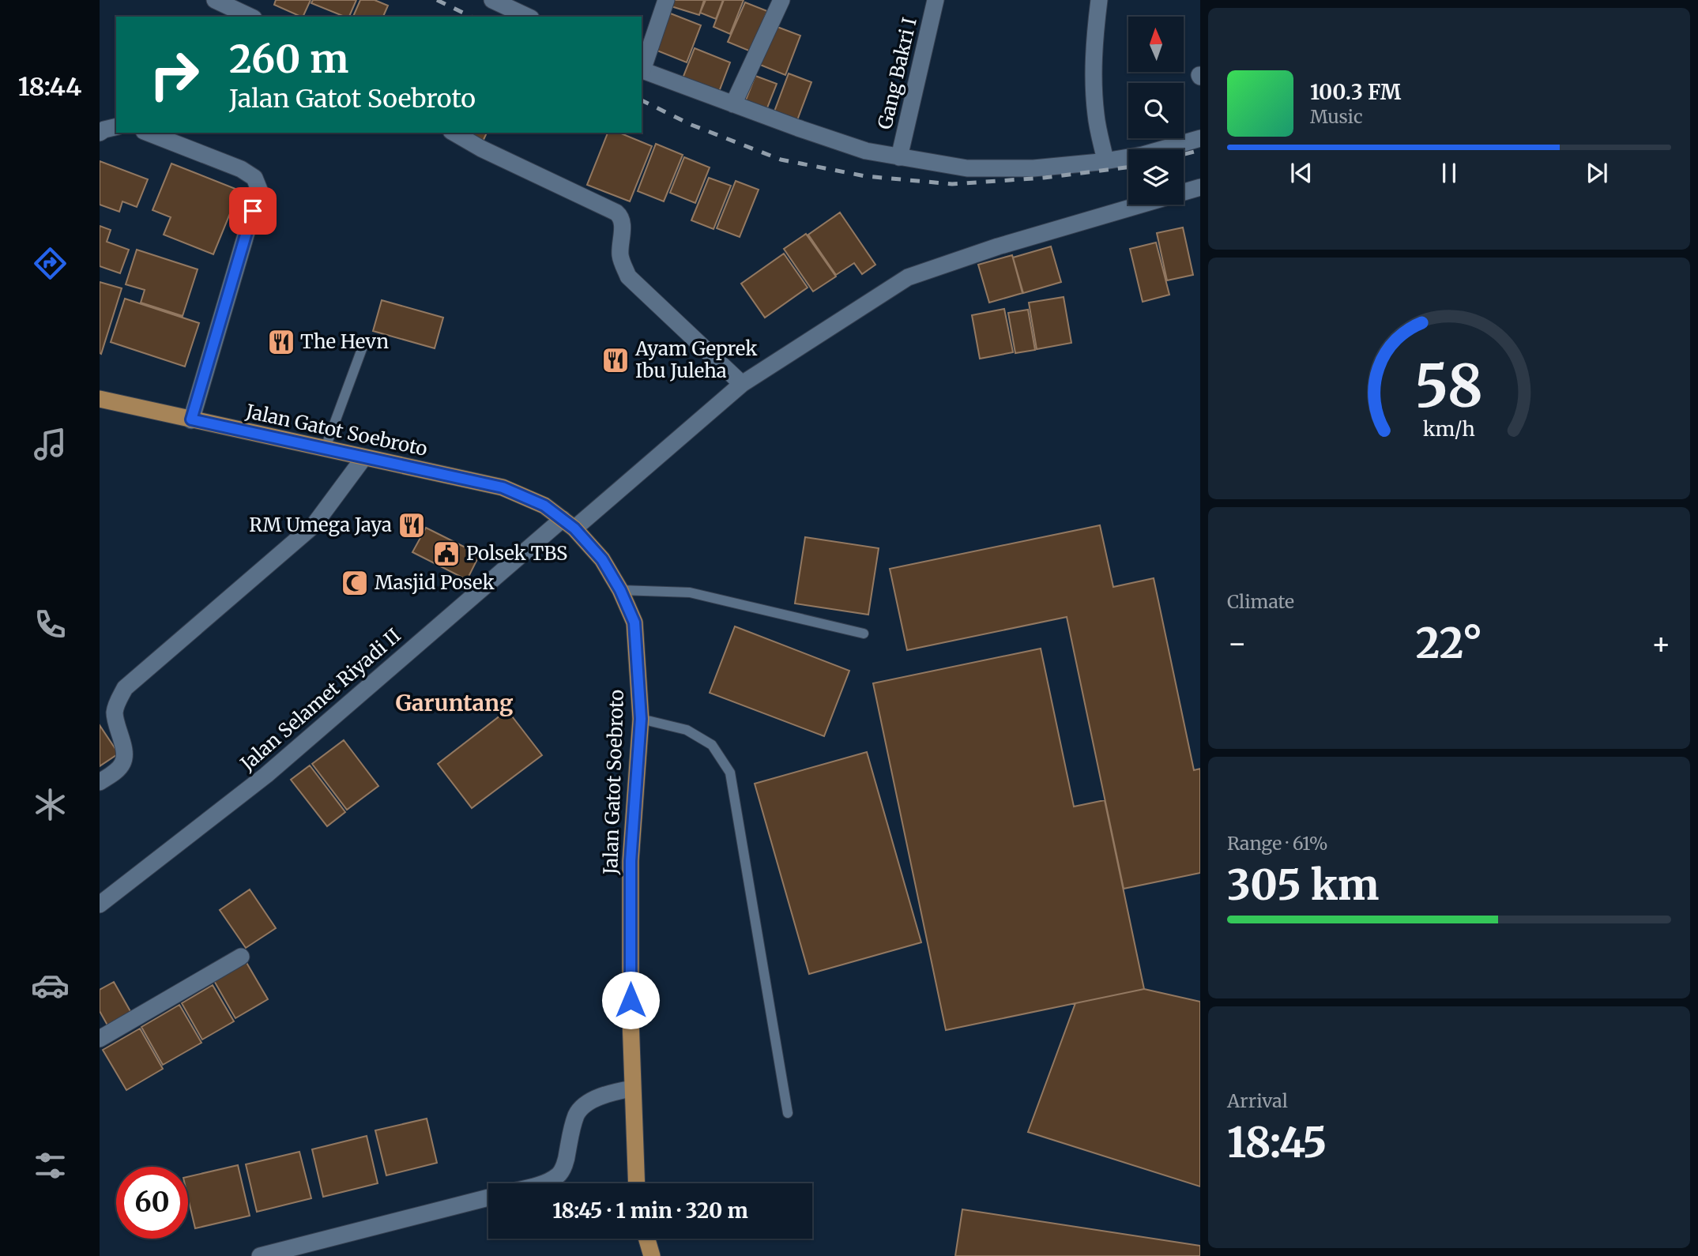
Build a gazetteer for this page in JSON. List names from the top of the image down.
{
  "streets": {
    "main road": ["Jalan Gatot Soebroto"],
    "street": ["Gang Bakri I", "Jalan Selamet Riyadi II"]
  },
  "crossings": [
    ["Jalan Gatot Soebroto", "Jalan Selamet Riyadi II"]
  ],
  "districts": ["Garuntang"],
  "places": {
    "restaurant": ["The Hevn", "Ayam Geprek Ibu Juleha", "RM Umega Jaya"],
    "public building": ["Polsek TBS"],
    "mosque": ["Masjid Posek"]
  },
  "north": "top",
  "page": {
    "tabs": "18:44",
    "turn": ["260 m", "Jalan Gatot Soebroto"],
    "song": ["100.3 FM", "Music"],
    "tile": [
      "Climate",
      ["Range · 61%", "305 km"],
      ["Arrival", "18:45"]
    ],
    "heat": ["−", "22°", "+"],
    "limit": "60",
    "trip": "18:45 · 1 min · 320 m",
    "gauge": ["58", "km/h"]
  }
}
